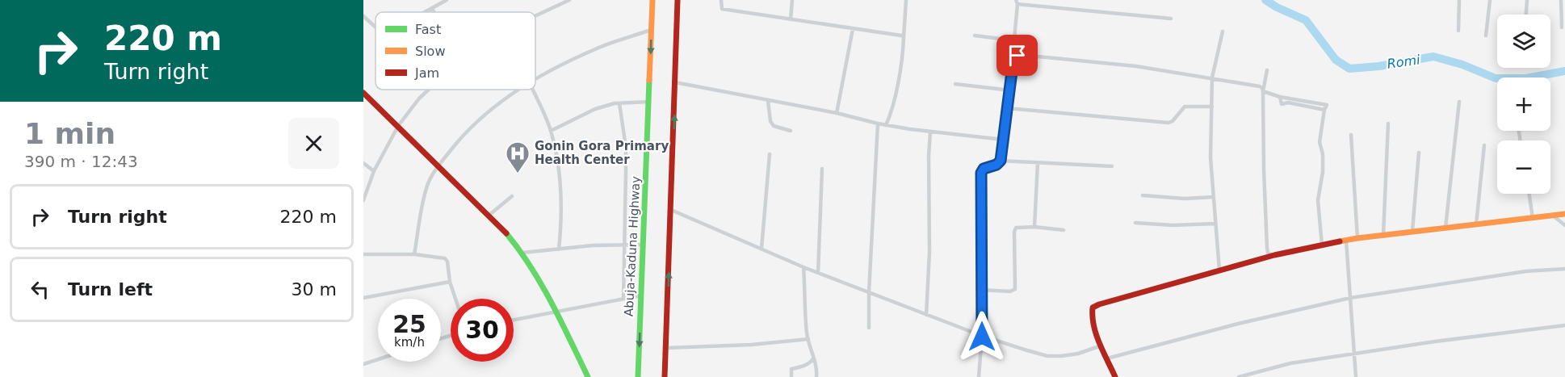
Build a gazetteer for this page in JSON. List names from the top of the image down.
{
  "streets": {
    "main road": ["Abuja-Kaduna Highway"]
  },
  "water": ["Romi"],
  "places": {
    "hospital": ["Gonin Gora Primary Health Center"]
  },
  "legend": ["Fast", "Slow", "Jam"],
  "page": {
    "turn": ["220 m", "Turn right"],
    "map_buttons": ["+", "−"],
    "heading": ["1 min", "390 m · 12:43"],
    "list": [
      {
        "name": "Turn right",
        "value": "220 m"
      },
      {
        "name": "Turn left",
        "value": "30 m"
      }
    ],
    "speed": "25 km/h",
    "limit": "30"
  }
}
